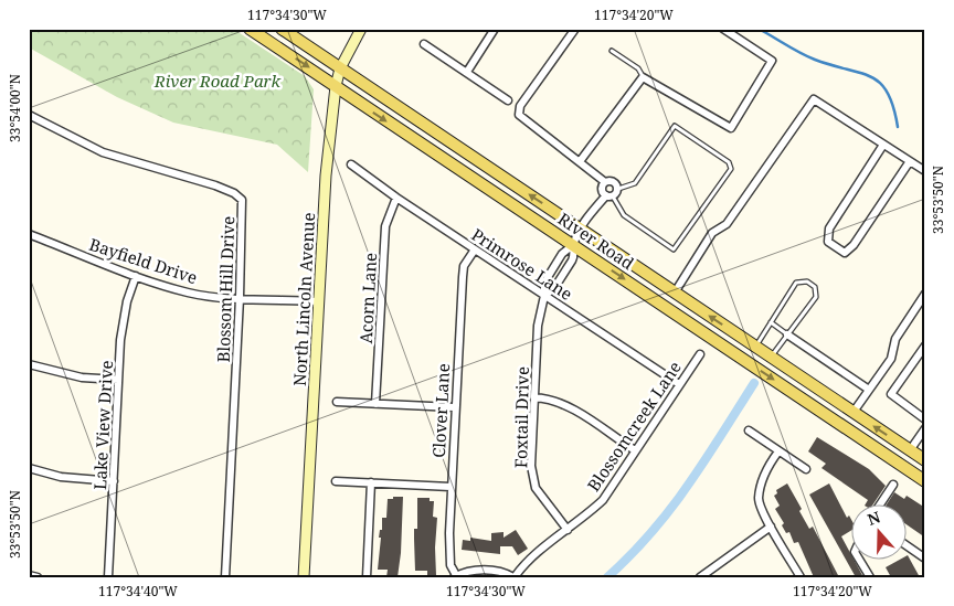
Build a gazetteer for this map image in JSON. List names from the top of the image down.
{
  "streets": {
    "main road": ["River Road", "North Lincoln Avenue"],
    "street": [
      "Bayfield Drive",
      "Primrose Lane",
      "Blossom Hill Drive",
      "Acorn Lane",
      "Clover Lane",
      "Foxtail Drive",
      "Lake View Drive",
      "Blossomcreek Lane"
    ]
  },
  "crossings": [
    ["River Road", "North Lincoln Avenue"],
    ["River Road", "Foxtail Drive"],
    ["Bayfield Drive", "Blossom Hill Drive"],
    ["Bayfield Drive", "North Lincoln Avenue"],
    ["Bayfield Drive", "Lake View Drive"],
    ["Primrose Lane", "Acorn Lane"],
    ["Primrose Lane", "Clover Lane"],
    ["Primrose Lane", "Foxtail Drive"],
    ["Primrose Lane", "Blossomcreek Lane"],
    ["Foxtail Drive", "Blossomcreek Lane"]
  ],
  "parks": ["River Road Park"],
  "north": "top",
  "coordinates": [
    "117°34'30\"W",
    "117°34'20\"W",
    "33°54'00\"N",
    "33°53'50\"N",
    "117°34'40\"W"
  ]
}
